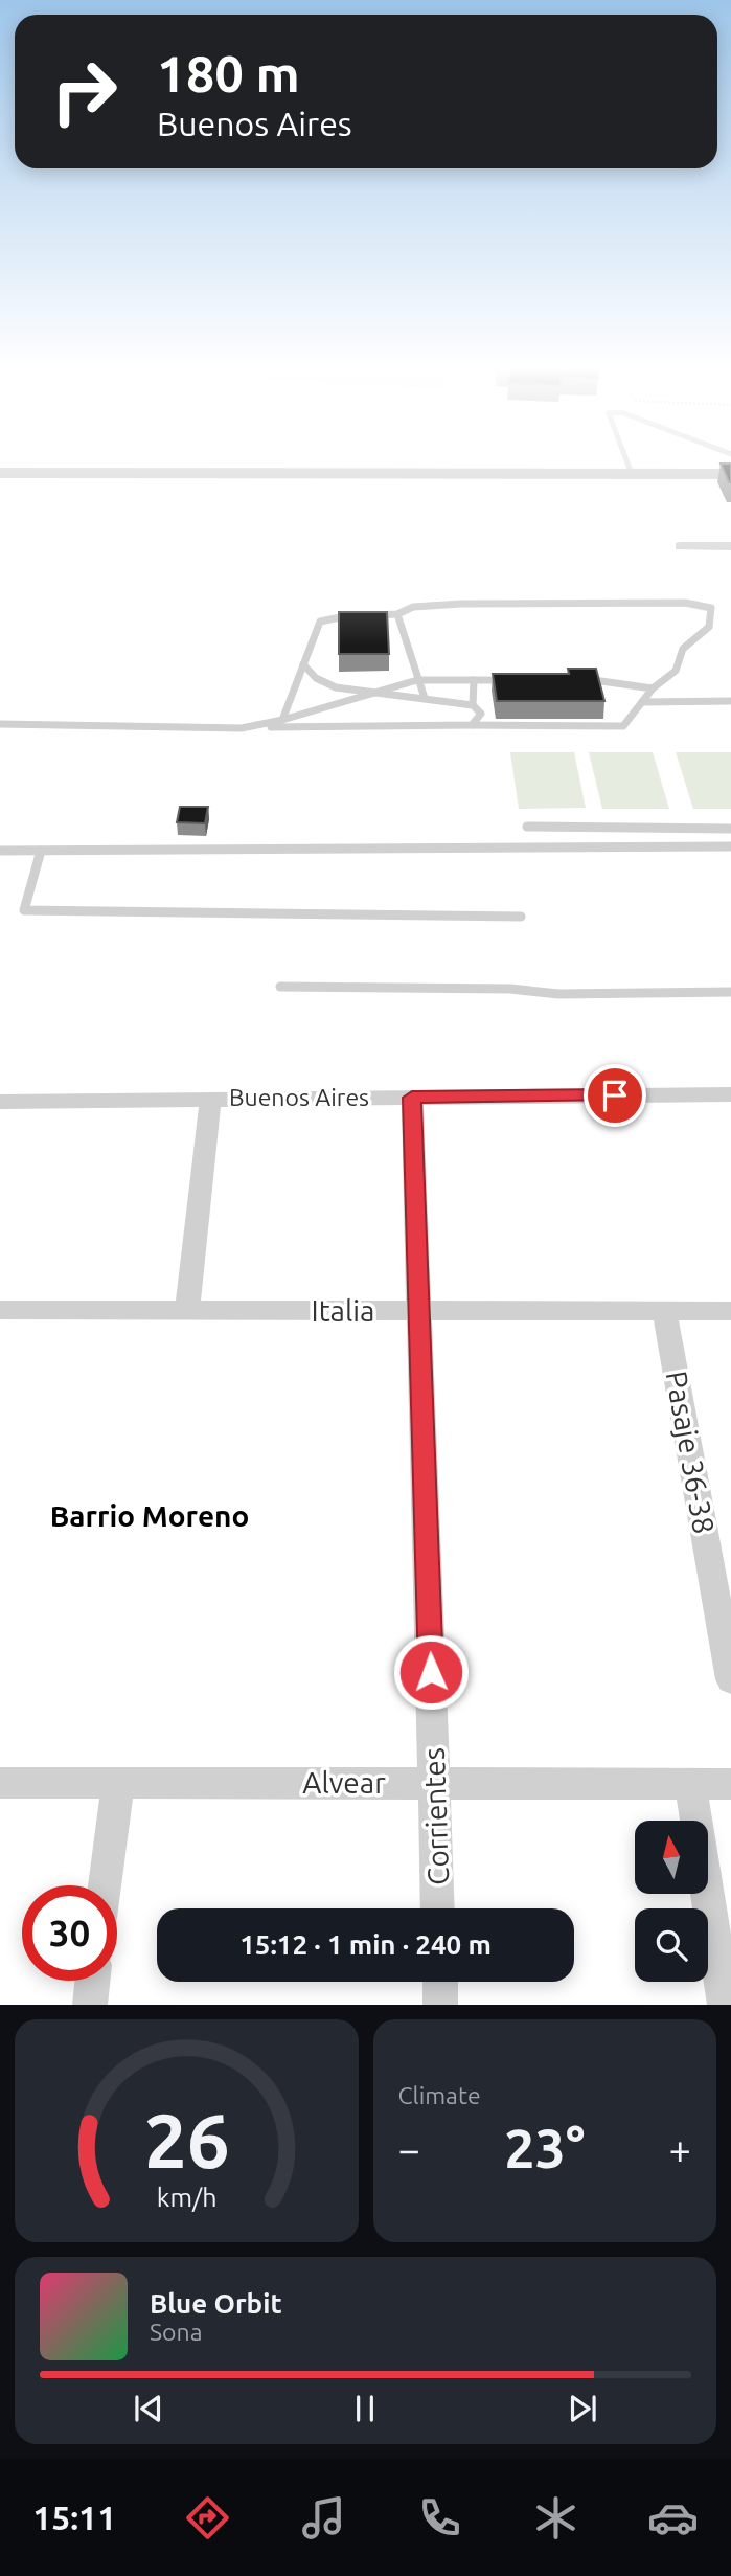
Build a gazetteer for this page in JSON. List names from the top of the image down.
{
  "streets": {
    "street": [
      "Buenos Aires",
      "Italia",
      "Pasaje 36-38",
      "Alvear",
      "Corrientes"
    ]
  },
  "crossings": [
    ["Buenos Aires", "Corrientes"],
    ["Italia", "Pasaje 36-38"],
    ["Italia", "Corrientes"],
    ["Alvear", "Corrientes"]
  ],
  "districts": ["Barrio Moreno"],
  "north": "top",
  "page": {
    "turn": ["180 m", "Buenos Aires"],
    "limit": "30",
    "trip": "15:12 · 1 min · 240 m",
    "tile": "Climate",
    "heat": ["−", "23°", "+"],
    "song": ["Blue Orbit", "Sona"],
    "tabs": "15:11",
    "gauge": ["26", "km/h"]
  }
}
